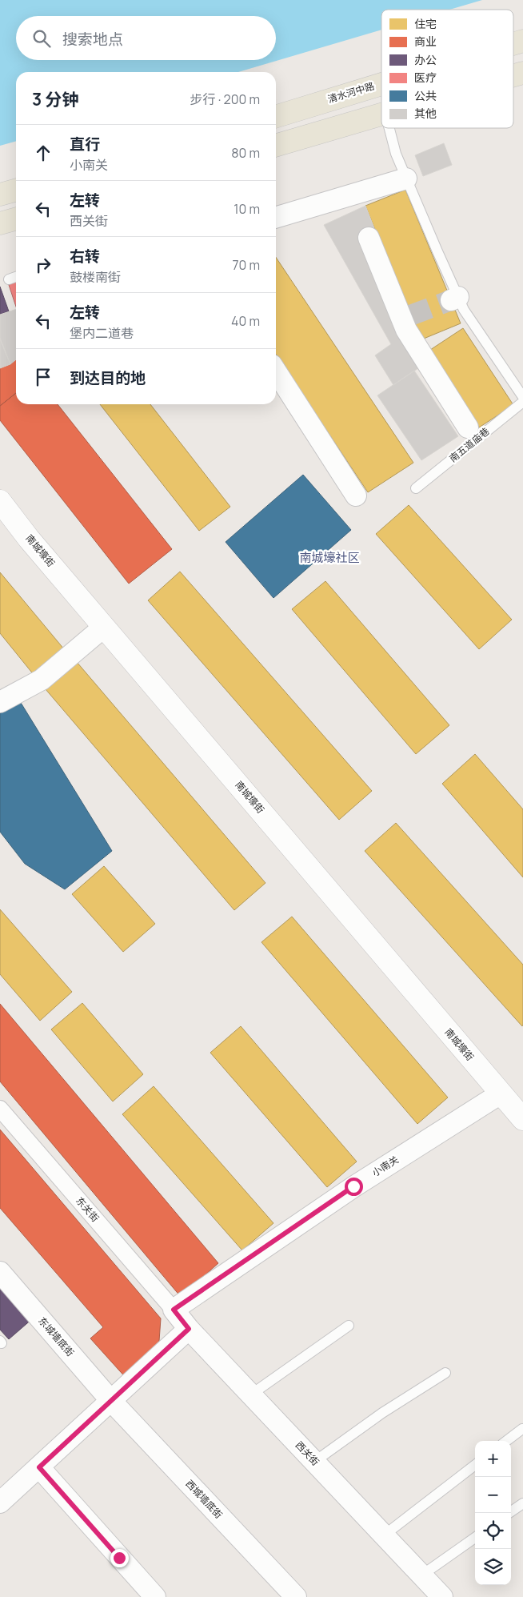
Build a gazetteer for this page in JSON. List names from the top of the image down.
{
  "streets": {
    "main road": ["清水河中路"],
    "street": [
      "南城壕街",
      "小南关",
      "东关街",
      "东城墙底街",
      "西关街",
      "西城墙底街"
    ],
    "lane": ["南五道庙巷"]
  },
  "crossings": [
    ["南城壕街", "小南关"],
    ["小南关", "东关街"],
    ["小南关", "西关街"],
    ["东关街", "西关街"],
    ["东城墙底街", "西城墙底街"]
  ],
  "districts": ["南城壕社区"],
  "legend": [
    "住宅",
    "商业",
    "办公",
    "医疗",
    "公共",
    "其他"
  ],
  "page": {
    "search": "搜索地点",
    "heading": ["3 分钟", "步行 · 200 m"],
    "list": [
      ["直行", "小南关", "80 m"],
      ["左转", "西关街", "10 m"],
      ["右转", "鼓楼南街", "70 m"],
      ["左转", "堡内二道巷", "40 m"],
      "到达目的地"
    ],
    "map_buttons": ["+", "−"]
  }
}
